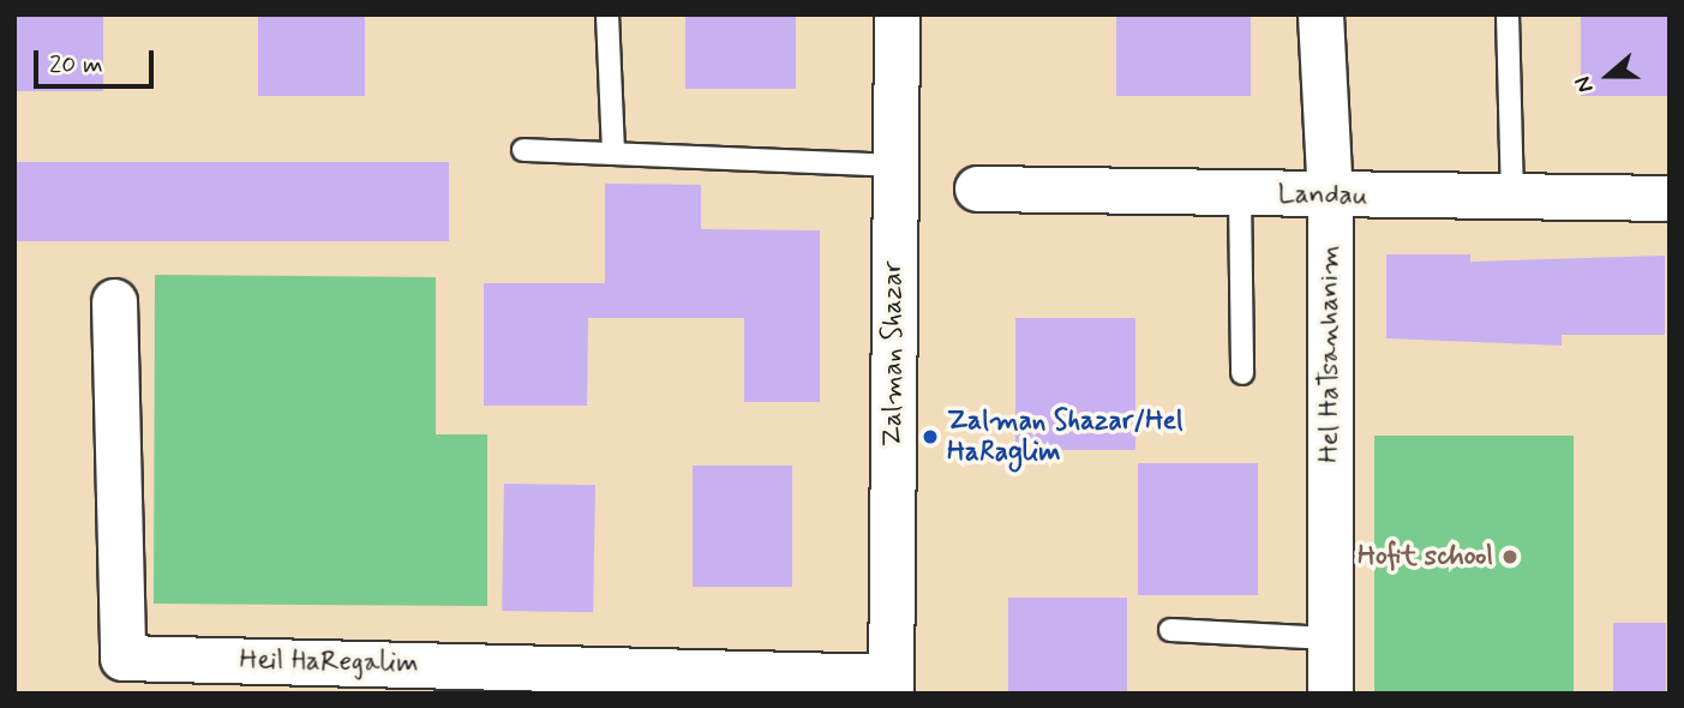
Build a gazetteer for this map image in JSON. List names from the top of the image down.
{
  "streets": {
    "street": [
      "Landau",
      "Zalman Shazar",
      "Hel HaTsanhanim",
      "Heil HaRegalim"
    ]
  },
  "crossings": [
    ["Landau", "Hel HaTsanhanim"],
    ["Zalman Shazar", "Heil HaRegalim"]
  ],
  "places": ["Zalman Shazar/Hel HaRaglim", "Hofit school"],
  "scale_bar": "20 m",
  "north": "left"
}
